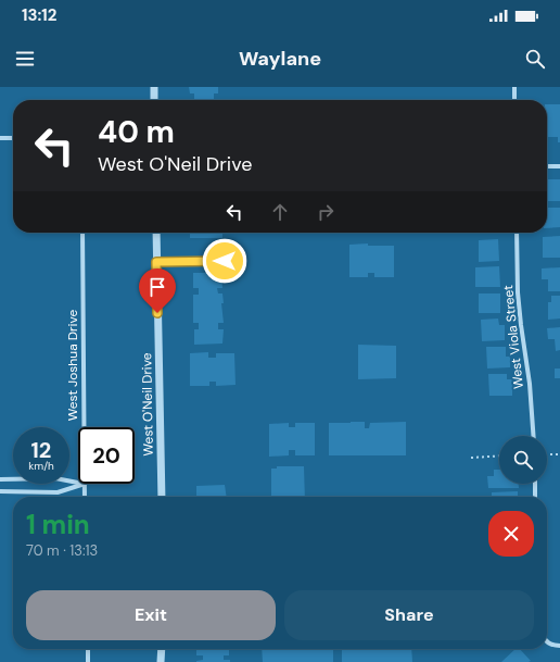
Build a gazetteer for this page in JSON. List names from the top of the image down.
{
  "streets": {
    "street": ["West Viola Street", "West Joshua Drive", "West O'Neil Drive"]
  },
  "page": {
    "status": "13:12",
    "header": "Waylane",
    "turn": ["40 m", "West O'Neil Drive"],
    "speed": "12 km/h",
    "limit": "20",
    "heading": ["1 min", "70 m · 13:13"],
    "buttons": ["Exit", "Share"]
  }
}
